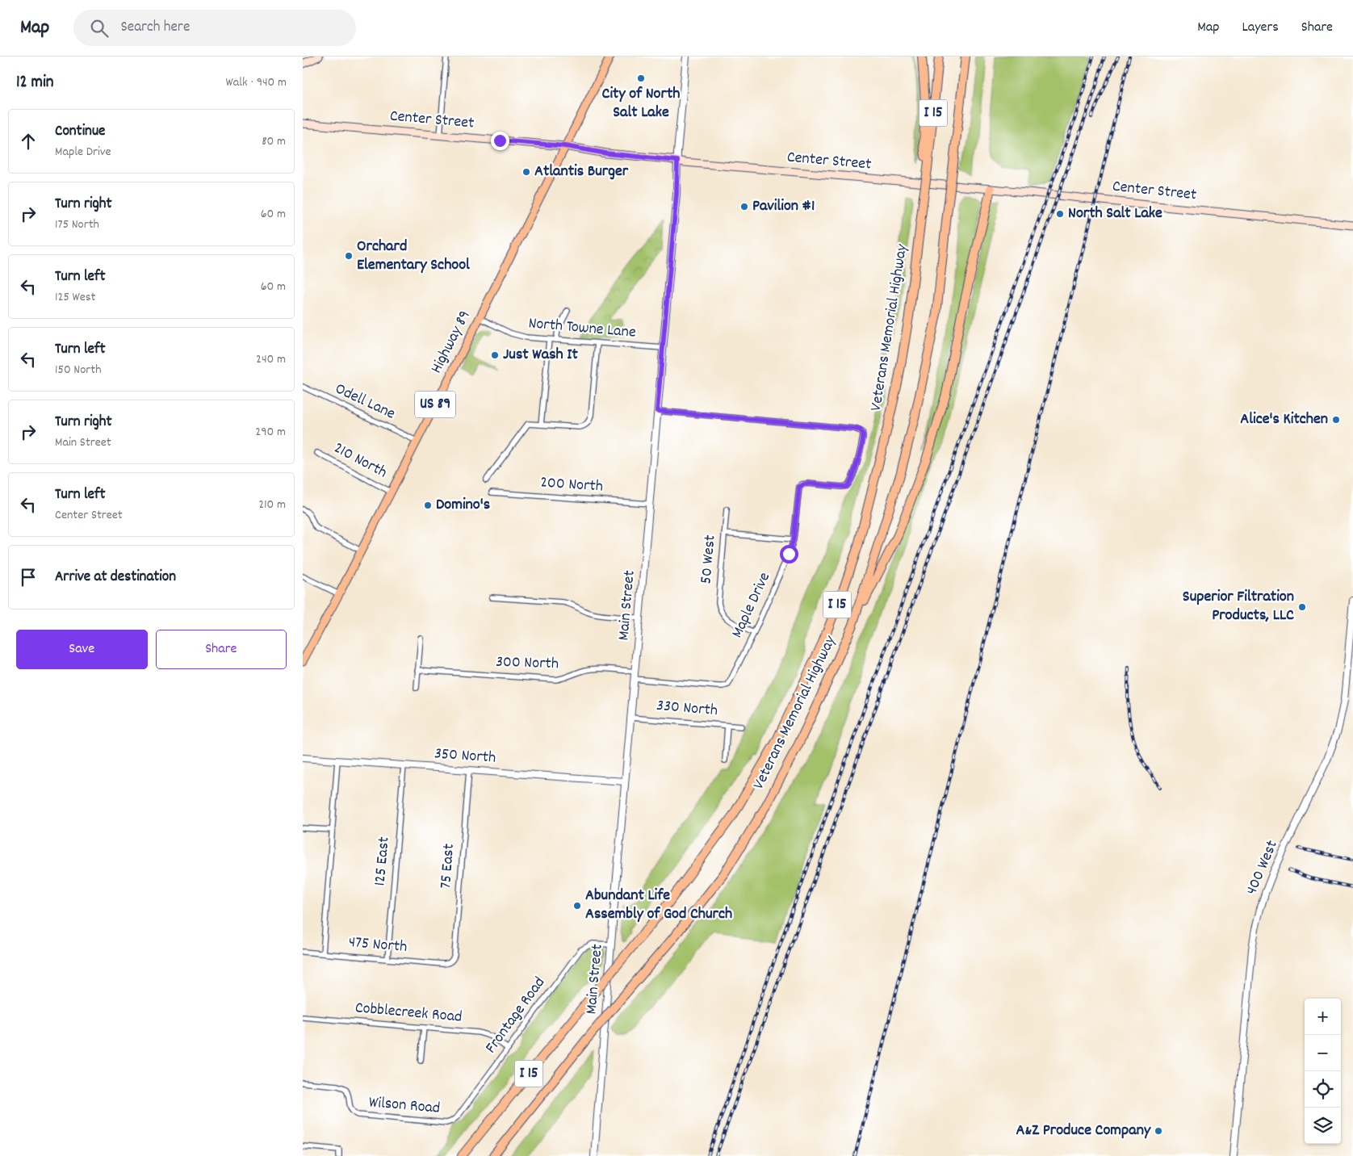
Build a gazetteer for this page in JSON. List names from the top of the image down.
{
  "streets": {
    "highway": ["I 15", "Veterans Memorial Highway"],
    "main road": ["Center Street", "Highway 89", "US 89"],
    "street": [
      "North Towne Lane",
      "Odell Lane",
      "210 North",
      "200 North",
      "50 West",
      "Main Street",
      "Maple Drive",
      "300 North",
      "330 North",
      "350 North",
      "125 East",
      "75 East",
      "400 West",
      "475 North",
      "Cobblecreek Road",
      "Frontage Road",
      "Wilson Road"
    ]
  },
  "crossings": [
    ["Center Street", "Highway 89"],
    ["Center Street", "Main Street"],
    ["North Towne Lane", "Highway 89"],
    ["North Towne Lane", "Main Street"],
    ["Highway 89", "Odell Lane"],
    ["Highway 89", "210 North"],
    ["200 North", "Main Street"],
    ["50 West", "Maple Drive"],
    ["Main Street", "Maple Drive"],
    ["Main Street", "300 North"],
    ["Main Street", "330 North"],
    ["Main Street", "350 North"],
    ["Main Street", "Frontage Road"],
    ["350 North", "125 East"],
    ["350 North", "75 East"],
    ["125 East", "475 North"],
    ["75 East", "475 North"],
    ["Cobblecreek Road", "Frontage Road"],
    ["Frontage Road", "Wilson Road"]
  ],
  "places": [
    "City of North Salt Lake",
    "Atlantis Burger",
    "Pavilion #1",
    "North Salt Lake",
    "Orchard Elementary School",
    "Just Wash It",
    "Alice's Kitchen",
    "Domino's",
    "Superior Filtration Products, LLC",
    "Abundant Life Assembly of God Church",
    "A&Z Produce Company"
  ],
  "page": {
    "header": "Map",
    "search": "Search here",
    "nav": ["Map", "Layers", "Share"],
    "heading": ["12 min", "Walk · 940 m"],
    "list": [
      ["Continue", "Maple Drive", "80 m"],
      ["Turn right", "175 North", "60 m"],
      ["Turn left", "125 West", "60 m"],
      ["Turn left", "150 North", "240 m"],
      ["Turn right", "Main Street", "290 m"],
      ["Turn left", "Center Street", "210 m"],
      "Arrive at destination"
    ],
    "buttons": ["Save", "Share"],
    "map_buttons": ["+", "−"]
  }
}
